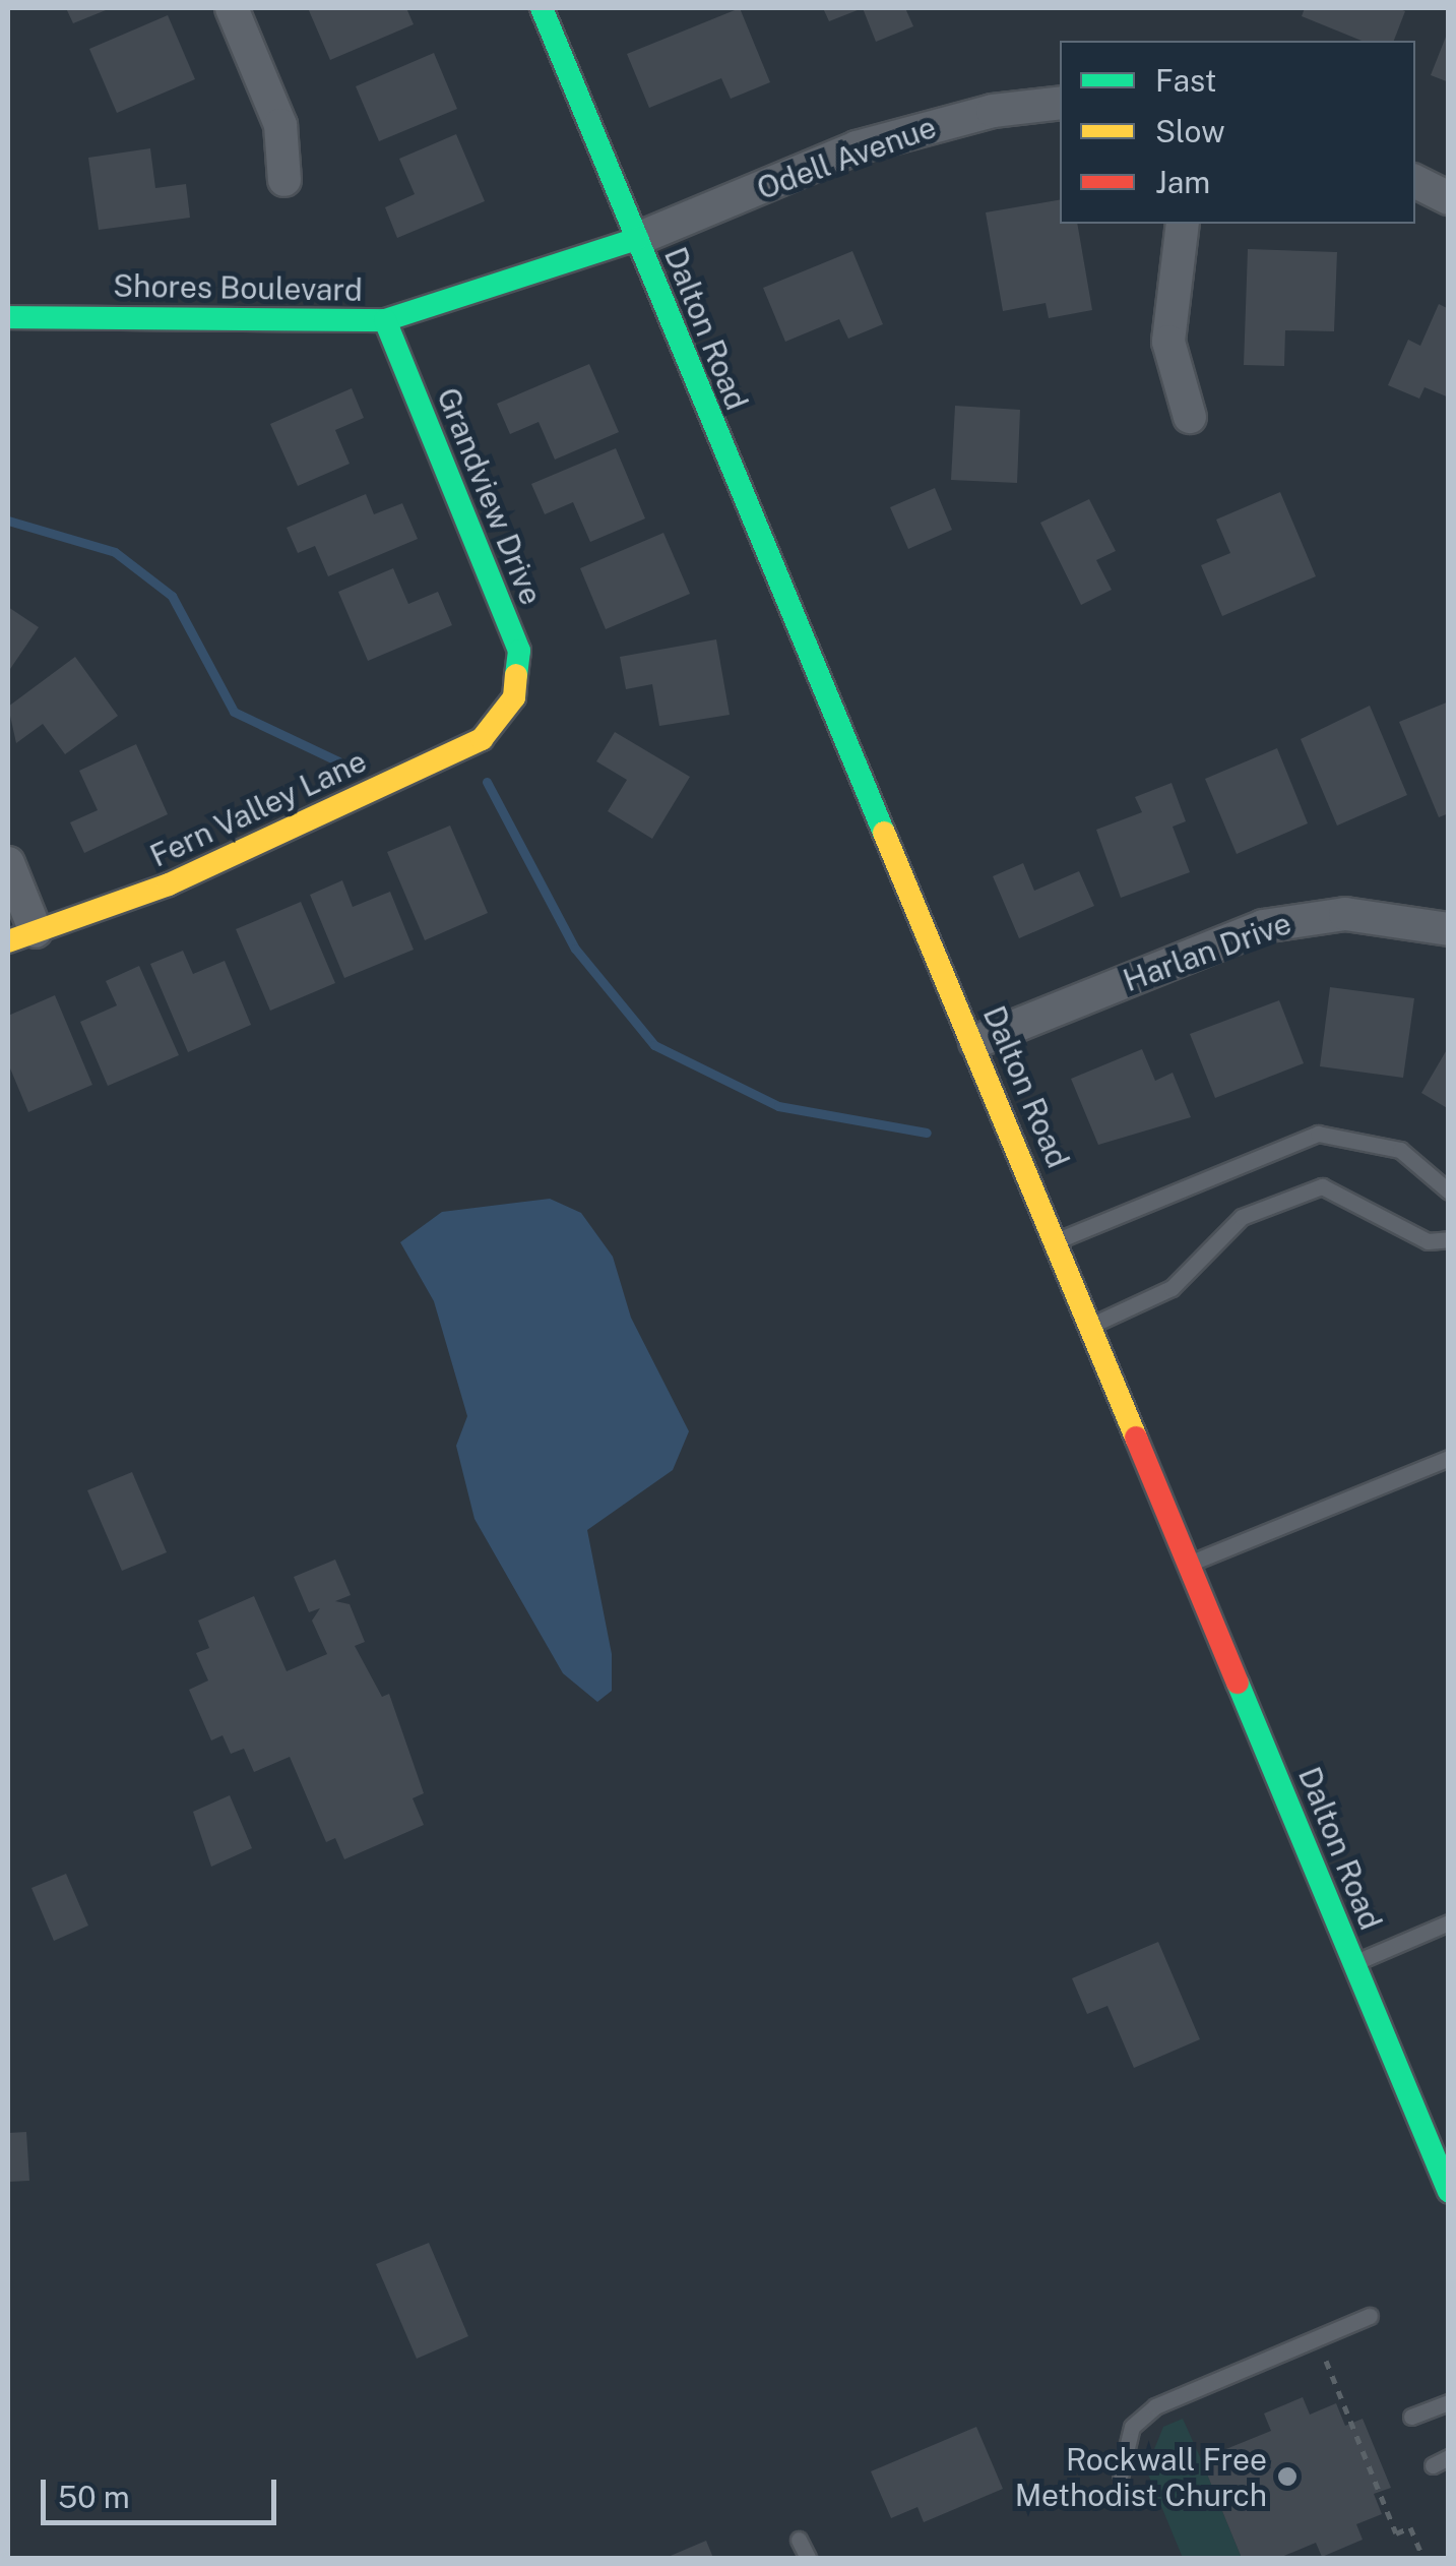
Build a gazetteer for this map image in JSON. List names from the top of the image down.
{
  "streets": {
    "street": [
      "Odell Avenue",
      "Shores Boulevard",
      "Dalton Road",
      "Grandview Drive",
      "Fern Valley Lane",
      "Harlan Drive"
    ]
  },
  "crossings": [
    ["Odell Avenue", "Shores Boulevard"],
    ["Odell Avenue", "Dalton Road"],
    ["Shores Boulevard", "Dalton Road"],
    ["Shores Boulevard", "Grandview Drive"],
    ["Dalton Road", "Harlan Drive"],
    ["Grandview Drive", "Fern Valley Lane"]
  ],
  "places": ["Rockwall Free Methodist Church"],
  "legend": ["Fast", "Slow", "Jam"],
  "scale_bar": "50 m"
}
